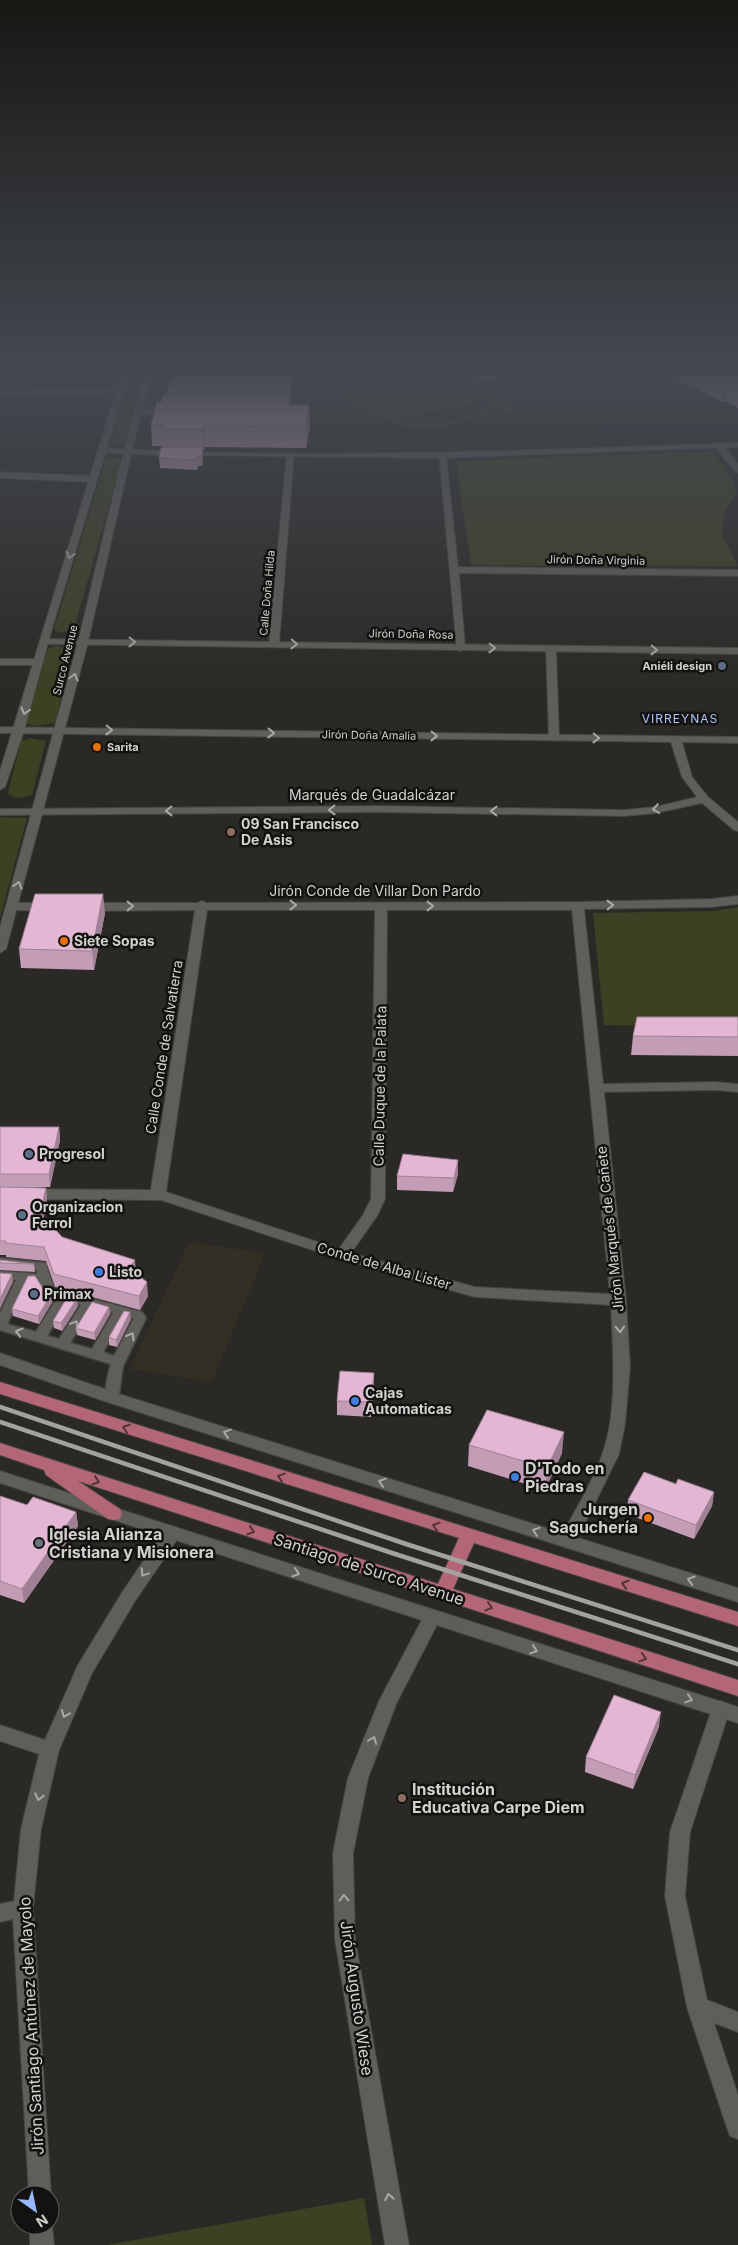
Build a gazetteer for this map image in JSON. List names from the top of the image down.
{
  "streets": {
    "main road": ["Santiago de Surco Avenue"],
    "street": [
      "Jirón Doña Virginia",
      "Calle Doña Hilda",
      "Jirón Doña Rosa",
      "Surco Avenue",
      "Jirón Doña Amalia",
      "Marqués de Guadalcázar",
      "Jirón Conde de Villar Don Pardo",
      "Calle Conde de Salvatierra",
      "Calle Duque de la Palata",
      "Jirón Marqués de Cañete",
      "Conde de Alba Lister",
      "Jirón Augusto Wiese",
      "Jirón Santiago Antúnez de Mayolo"
    ]
  },
  "crossings": [
    ["Calle Doña Hilda", "Jirón Doña Rosa"],
    ["Jirón Doña Rosa", "Surco Avenue"],
    ["Surco Avenue", "Jirón Doña Amalia"],
    ["Surco Avenue", "Marqués de Guadalcázar"],
    ["Jirón Conde de Villar Don Pardo", "Calle Conde de Salvatierra"],
    ["Jirón Conde de Villar Don Pardo", "Calle Duque de la Palata"],
    ["Jirón Conde de Villar Don Pardo", "Jirón Marqués de Cañete"],
    ["Calle Conde de Salvatierra", "Conde de Alba Lister"],
    ["Calle Duque de la Palata", "Conde de Alba Lister"],
    ["Jirón Marqués de Cañete", "Conde de Alba Lister"],
    ["Santiago de Surco Avenue", "Jirón Augusto Wiese"],
    ["Santiago de Surco Avenue", "Jirón Santiago Antúnez de Mayolo"]
  ],
  "one_way": [
    "Jirón Doña Rosa",
    "Jirón Doña Amalia",
    "Marqués de Guadalcázar",
    "Jirón Conde de Villar Don Pardo",
    "Jirón Marqués de Cañete",
    "Jirón Augusto Wiese",
    "Jirón Santiago Antúnez de Mayolo"
  ],
  "districts": ["VIRREYNAS"],
  "places": [
    "Aniéli design",
    "Sarita",
    "09 San Francisco De Asis",
    "Siete Sopas",
    "Progresol",
    "Organizacion Ferrol",
    "Listo",
    "Primax",
    "Cajas Automaticas",
    "D'Todo en Piedras",
    "Jurgen Saguchería",
    "Iglesia Alianza Cristiana y Misionera",
    "Institución Educativa Carpe Diem"
  ],
  "north": "bottom right"
}
